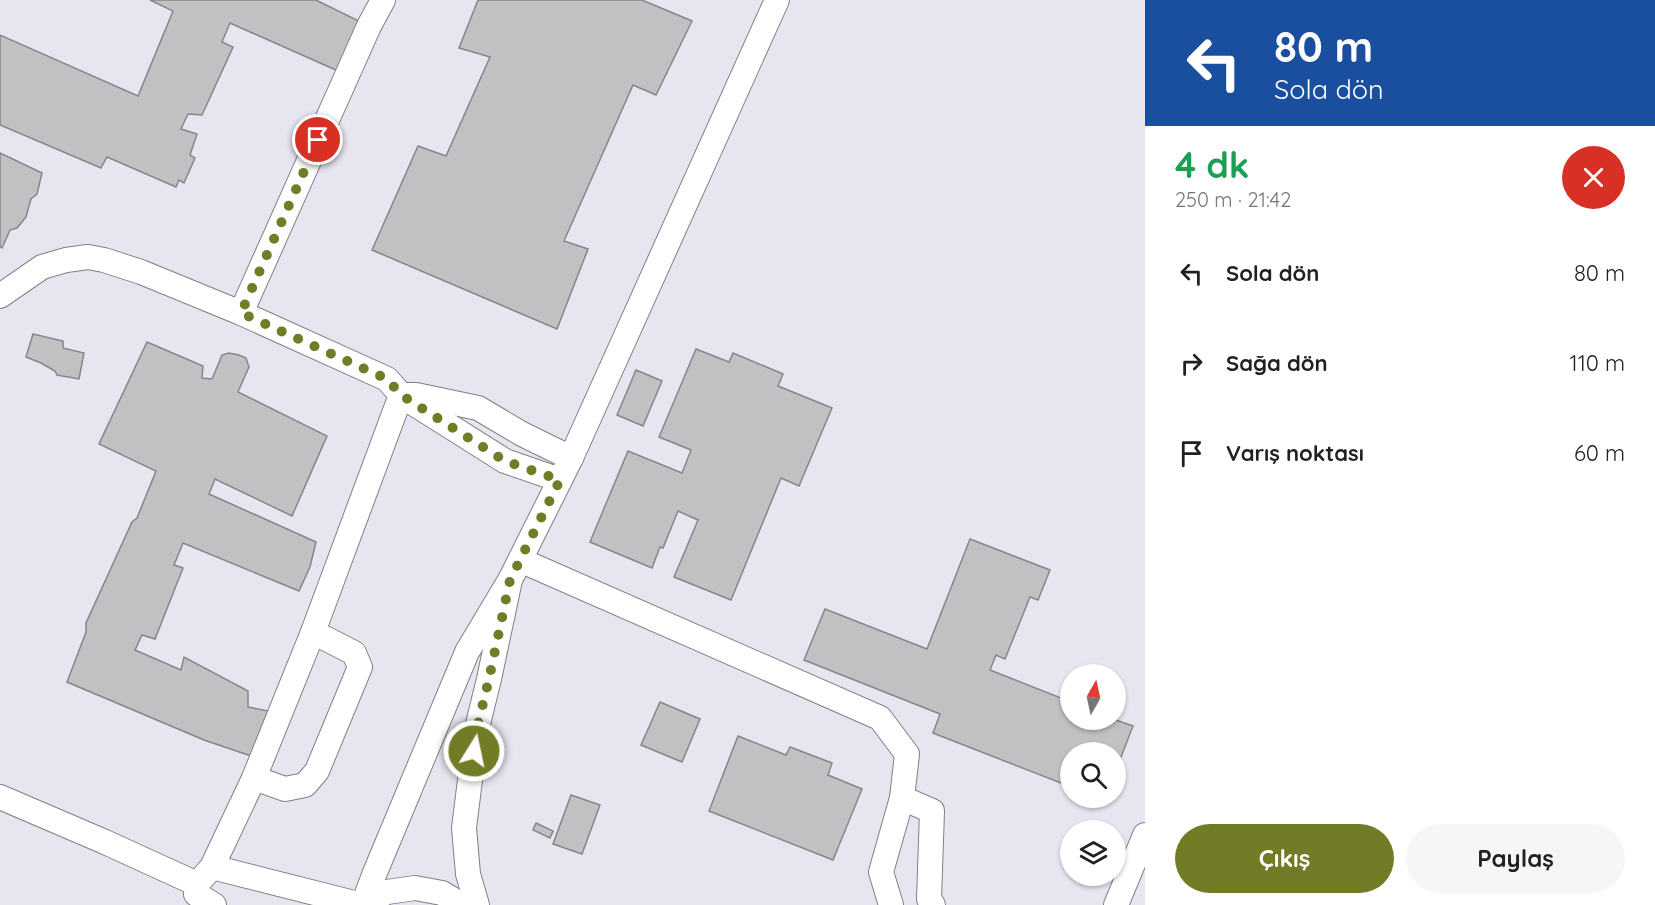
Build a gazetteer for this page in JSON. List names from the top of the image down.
{
  "north": "top",
  "page": {
    "turn": ["80 m", "Sola dön"],
    "heading": ["4 dk", "250 m · 21:42"],
    "list": [
      {
        "name": "Sola dön",
        "value": "80 m"
      },
      {
        "name": "Sağa dön",
        "value": "110 m"
      },
      {
        "name": "Varış noktası",
        "value": "60 m"
      }
    ],
    "buttons": ["Çıkış", "Paylaş"]
  }
}
